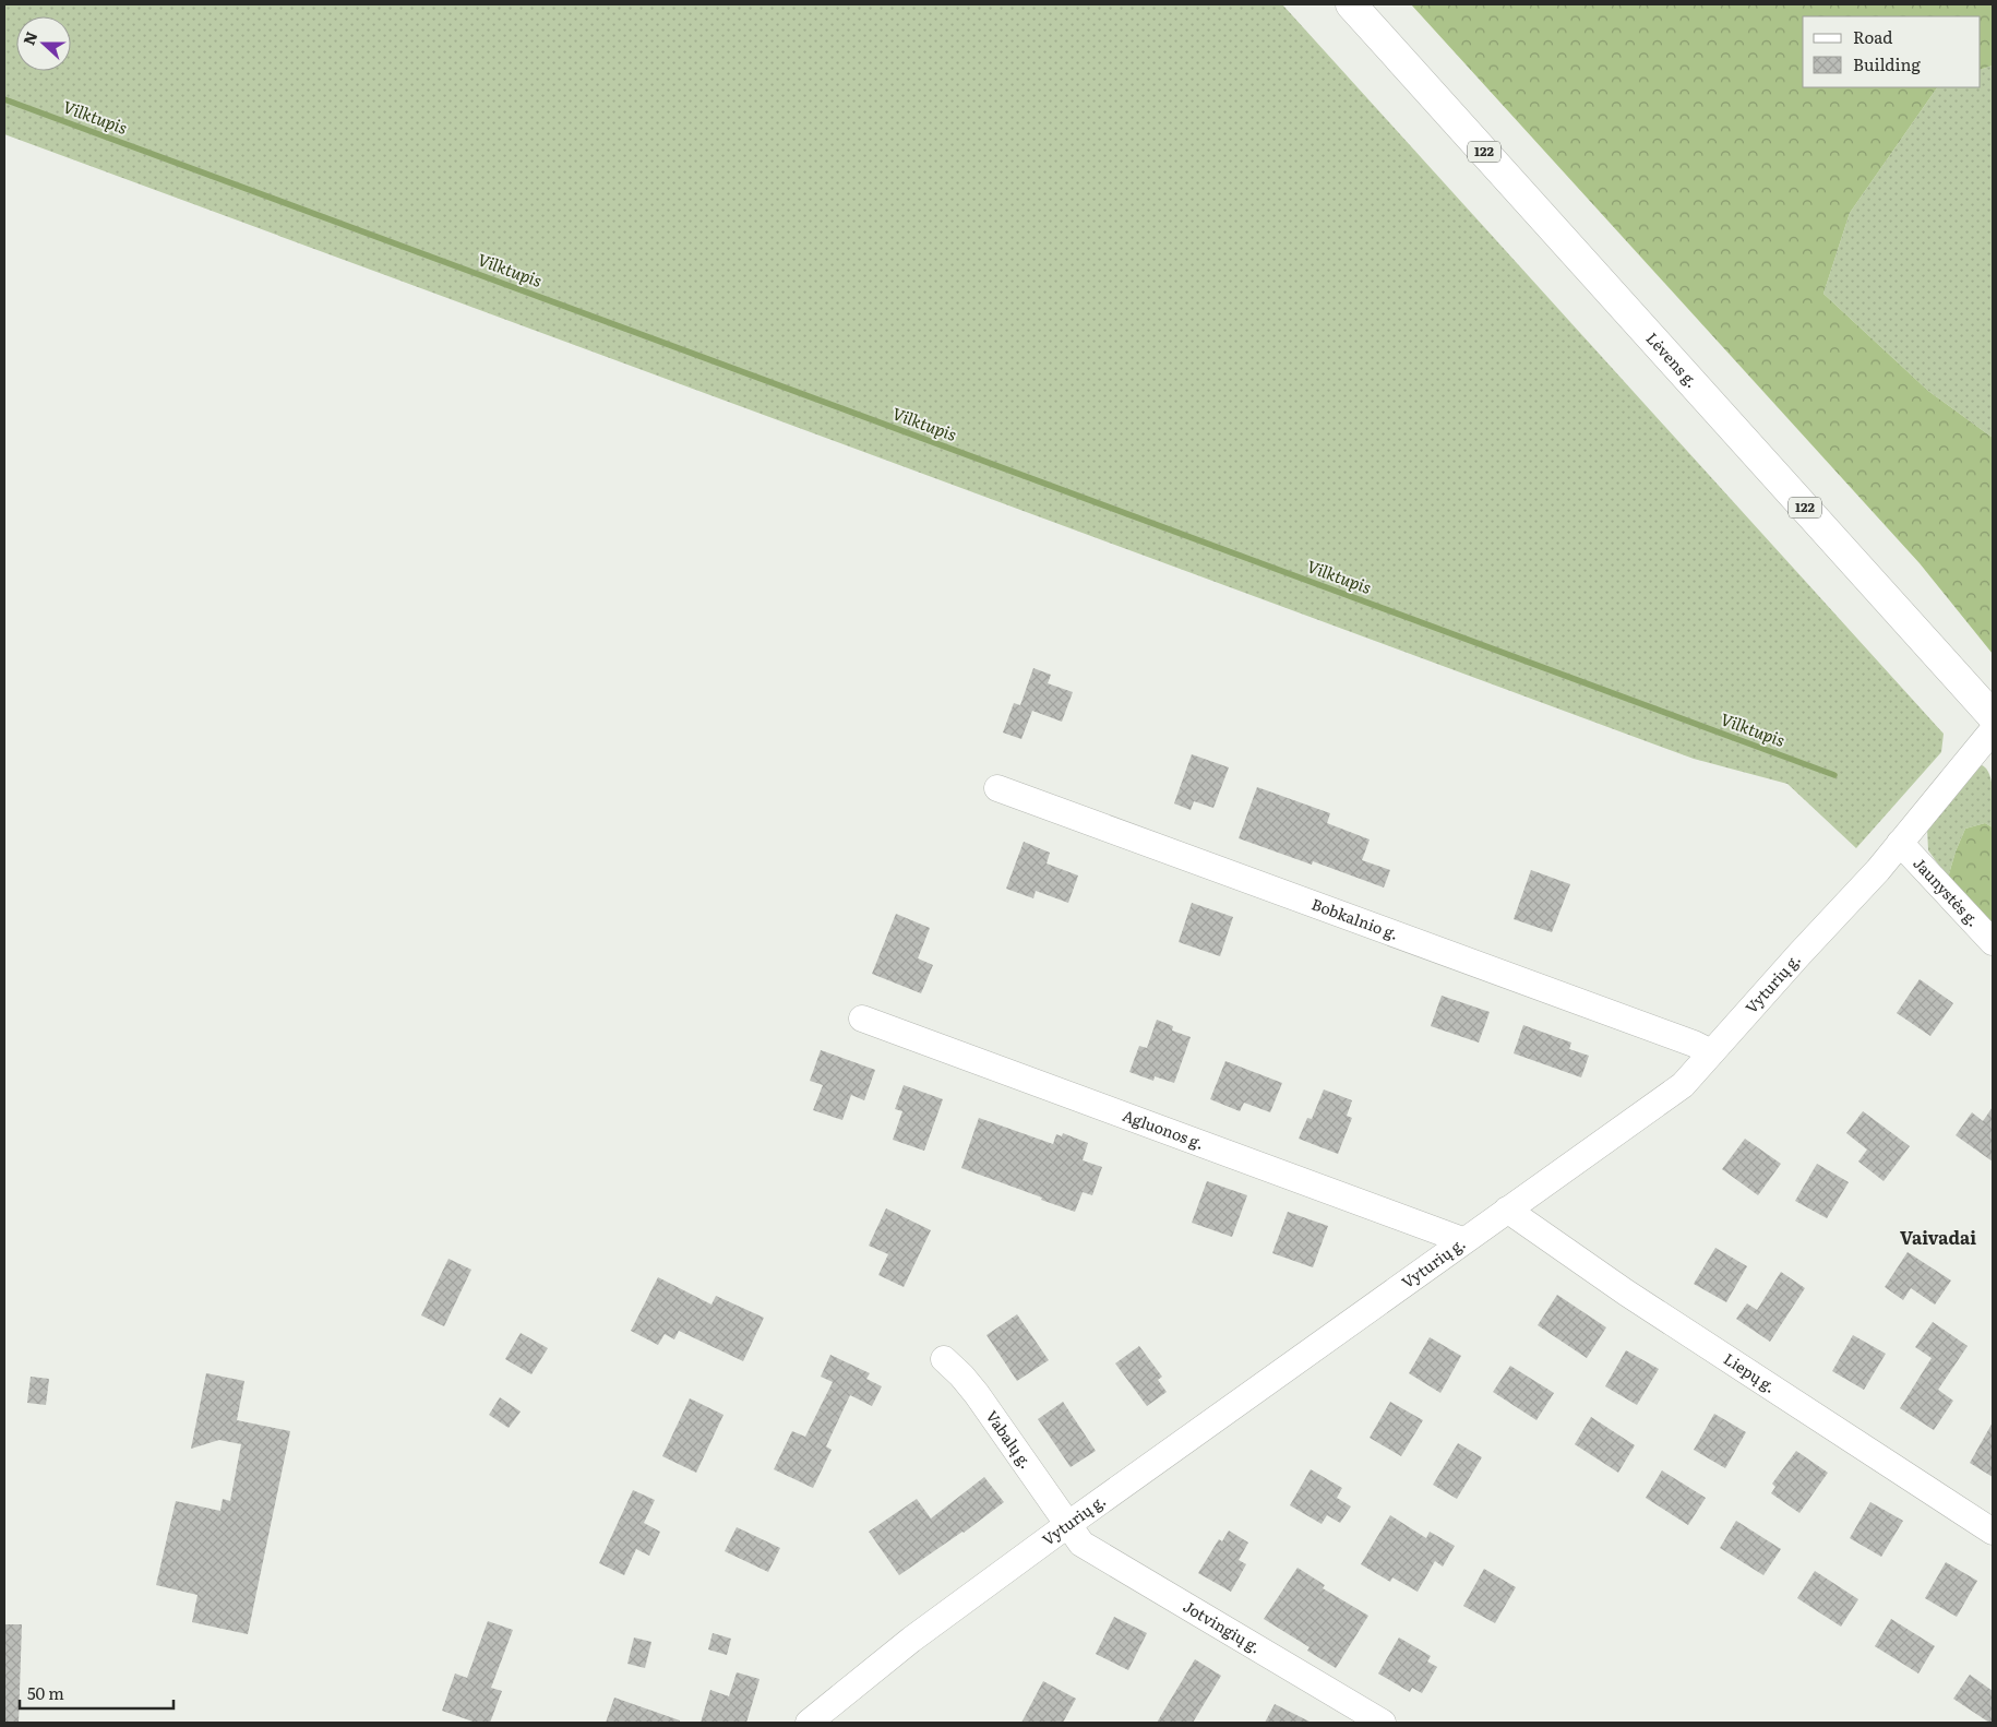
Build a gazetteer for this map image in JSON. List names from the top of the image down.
{
  "streets": {
    "main road": ["122", "Lėvens g."],
    "street": [
      "Jaunystės g.",
      "Bobkalnio g.",
      "Vyturių g.",
      "Agluonos g.",
      "Liepų g.",
      "Vabalų g.",
      "Jotvingių g."
    ]
  },
  "crossings": [
    ["Jaunystės g.", "Vyturių g."],
    ["Bobkalnio g.", "Vyturių g."],
    ["Vyturių g.", "Agluonos g."],
    ["Vyturių g.", "Liepų g."],
    ["Vyturių g.", "Vabalų g."],
    ["Vyturių g.", "Jotvingių g."],
    ["Vabalų g.", "Jotvingių g."]
  ],
  "districts": ["Vaivadai"],
  "water": ["Vilktupis"],
  "legend": ["Road", "Building"],
  "scale_bar": "50 m",
  "north": "left"
}
